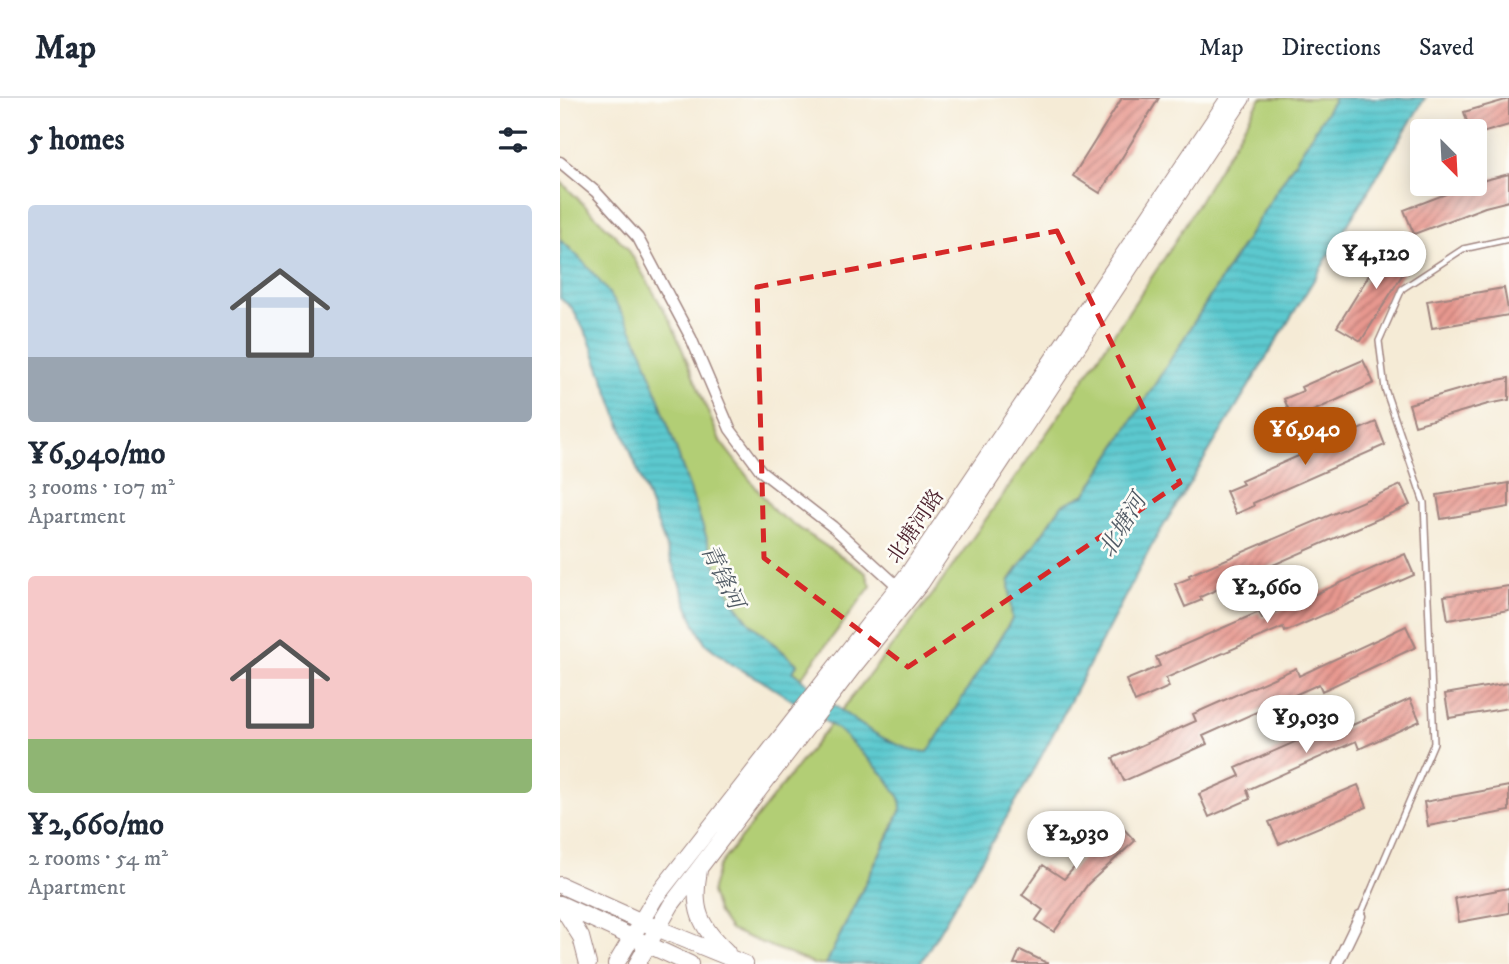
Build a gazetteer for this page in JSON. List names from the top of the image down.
{
  "streets": {
    "main road": ["北塘河路"]
  },
  "water": ["北塘河", "青锋河"],
  "north": "bottom right",
  "page": {
    "header": "Map",
    "nav": ["Map", "Directions", "Saved"],
    "heading": "5 homes",
    "list": [
      {
        "name": "¥6,940/mo",
        "note": "3 rooms · 107 m² · Apartment"
      },
      {
        "name": "¥2,660/mo",
        "note": "2 rooms · 54 m² · Apartment"
      }
    ],
    "price": [
      "¥4,120",
      "¥6,940",
      "¥2,660",
      "¥9,030",
      "¥2,930"
    ]
  }
}
